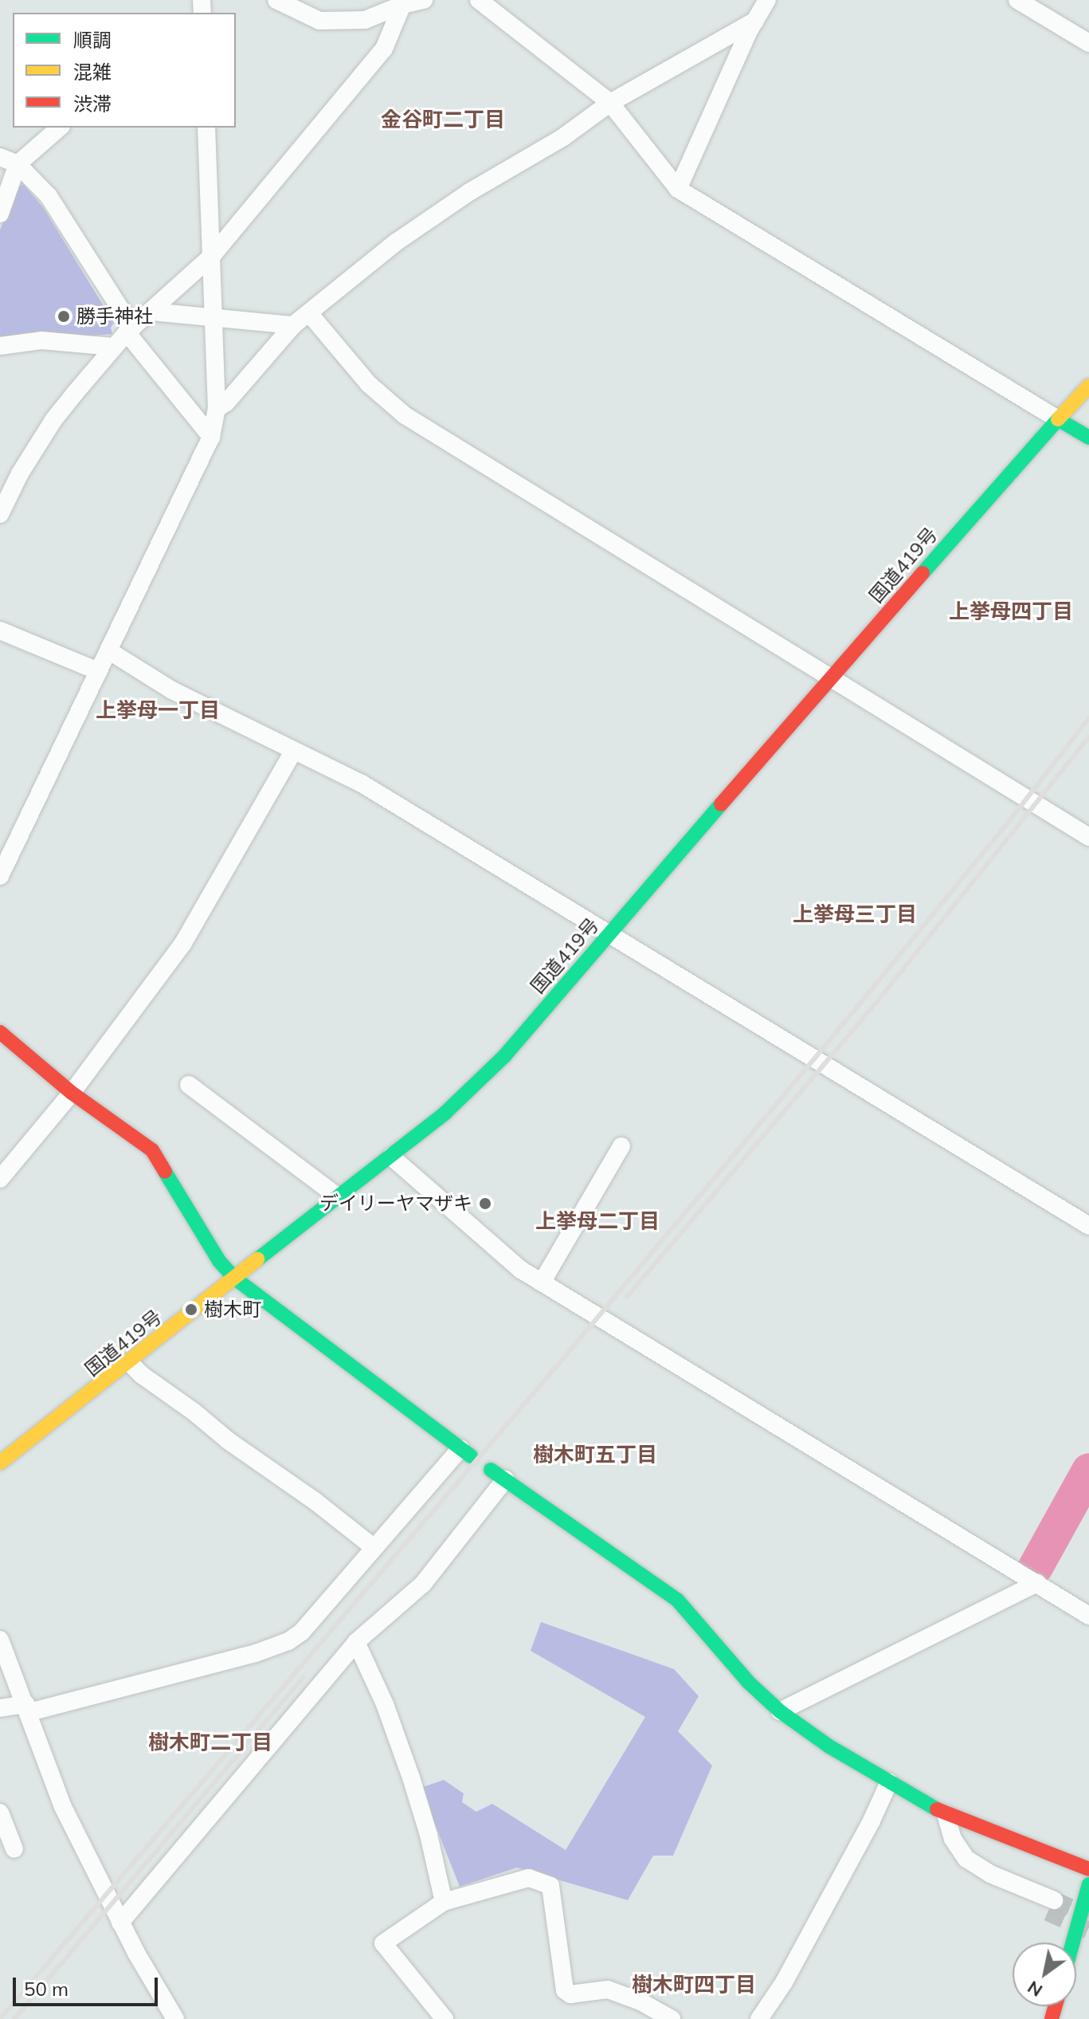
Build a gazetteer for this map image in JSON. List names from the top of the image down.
{
  "streets": {
    "main road": ["国道419号"]
  },
  "districts": [
    "金谷町二丁目",
    "上挙母四丁目",
    "上挙母一丁目",
    "上挙母三丁目",
    "上挙母二丁目",
    "樹木町五丁目",
    "樹木町二丁目",
    "樹木町四丁目"
  ],
  "places": ["勝手神社", "デイリーヤマザキ", "樹木町"],
  "legend": ["順調", "混雑", "渋滞"],
  "scale_bar": "50 m",
  "north": "bottom left"
}
